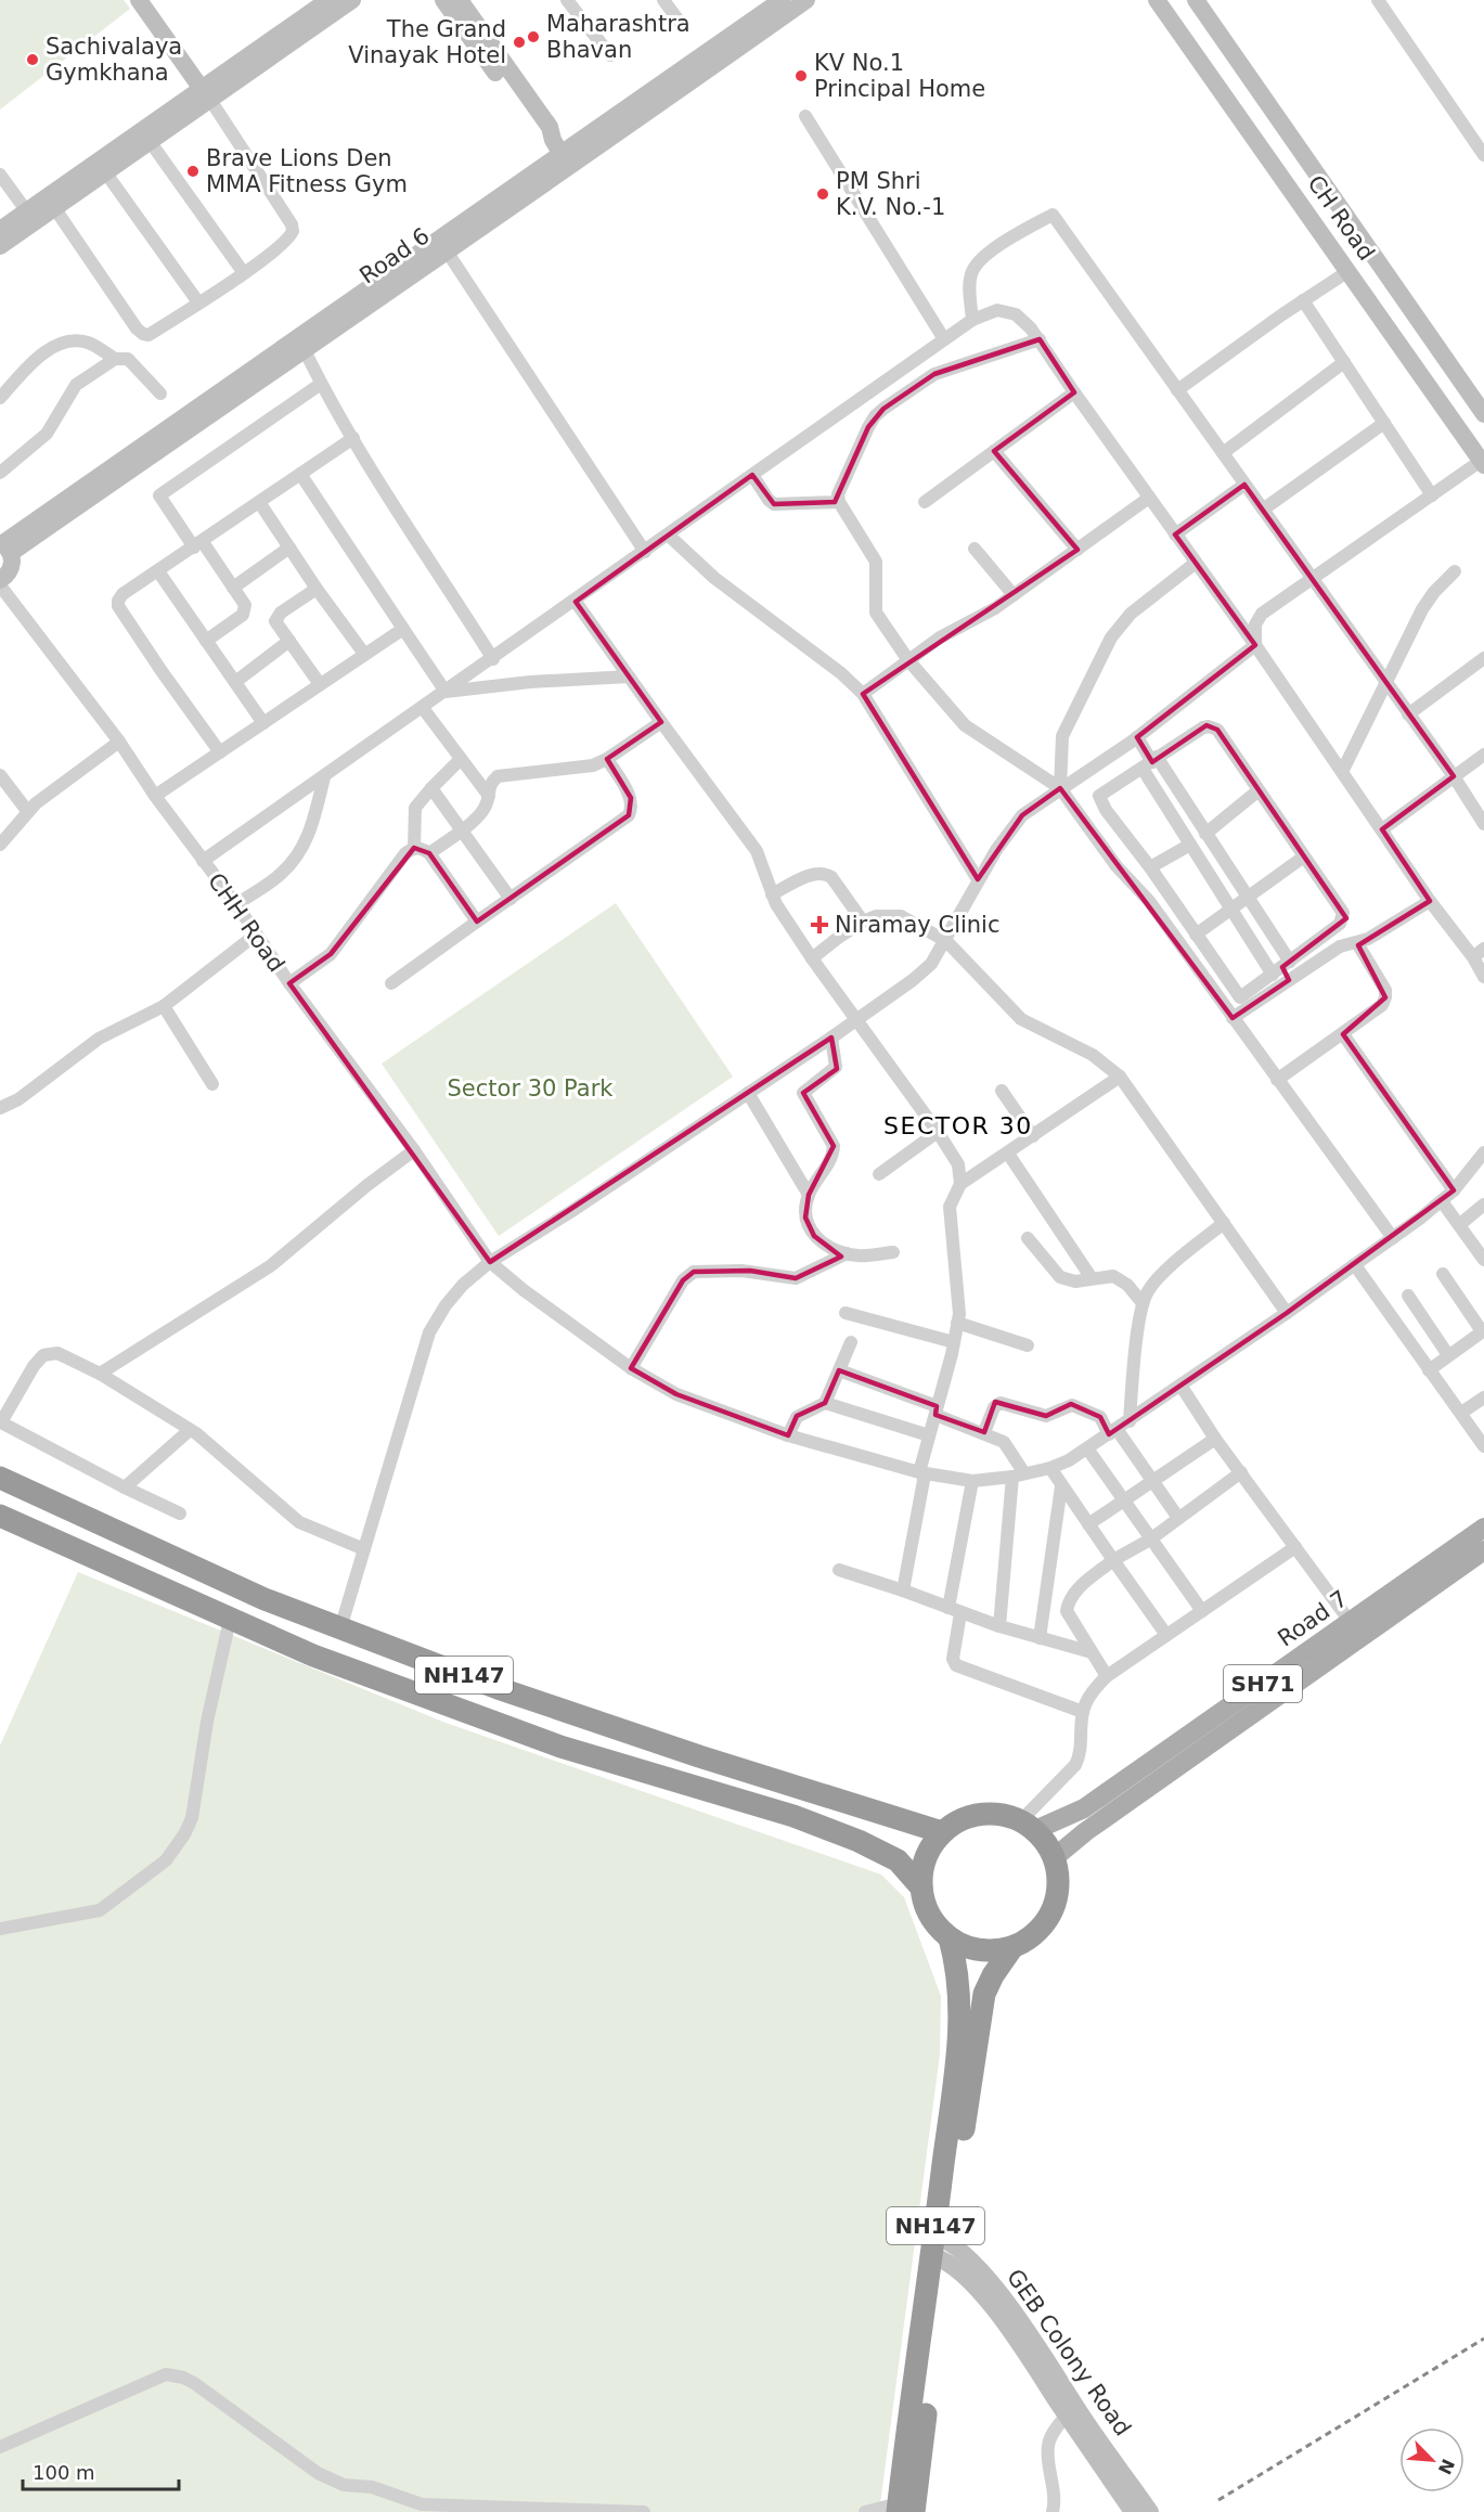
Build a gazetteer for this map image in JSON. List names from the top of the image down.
{
  "streets": {
    "highway": ["NH147"],
    "main road": ["Road 7", "SH71"],
    "street": [
      "CH Road",
      "Road 6",
      "CHH Road",
      "GEB Colony Road"
    ]
  },
  "crossings": [
    ["Road 7", "NH147"],
    ["NH147", "GEB Colony Road"]
  ],
  "districts": ["SECTOR 30"],
  "parks": ["Sector 30 Park"],
  "places": {
    "other": [
      "Maharashtra Bhavan",
      "The Grand Vinayak Hotel",
      "Sachivalaya Gymkhana",
      "KV No.1 Principal Home",
      "Brave Lions Den MMA Fitness Gym",
      "PM Shri K.V. No.-1"
    ],
    "health": ["Niramay Clinic"]
  },
  "scale_bar": "100 m",
  "north": "bottom right"
}
